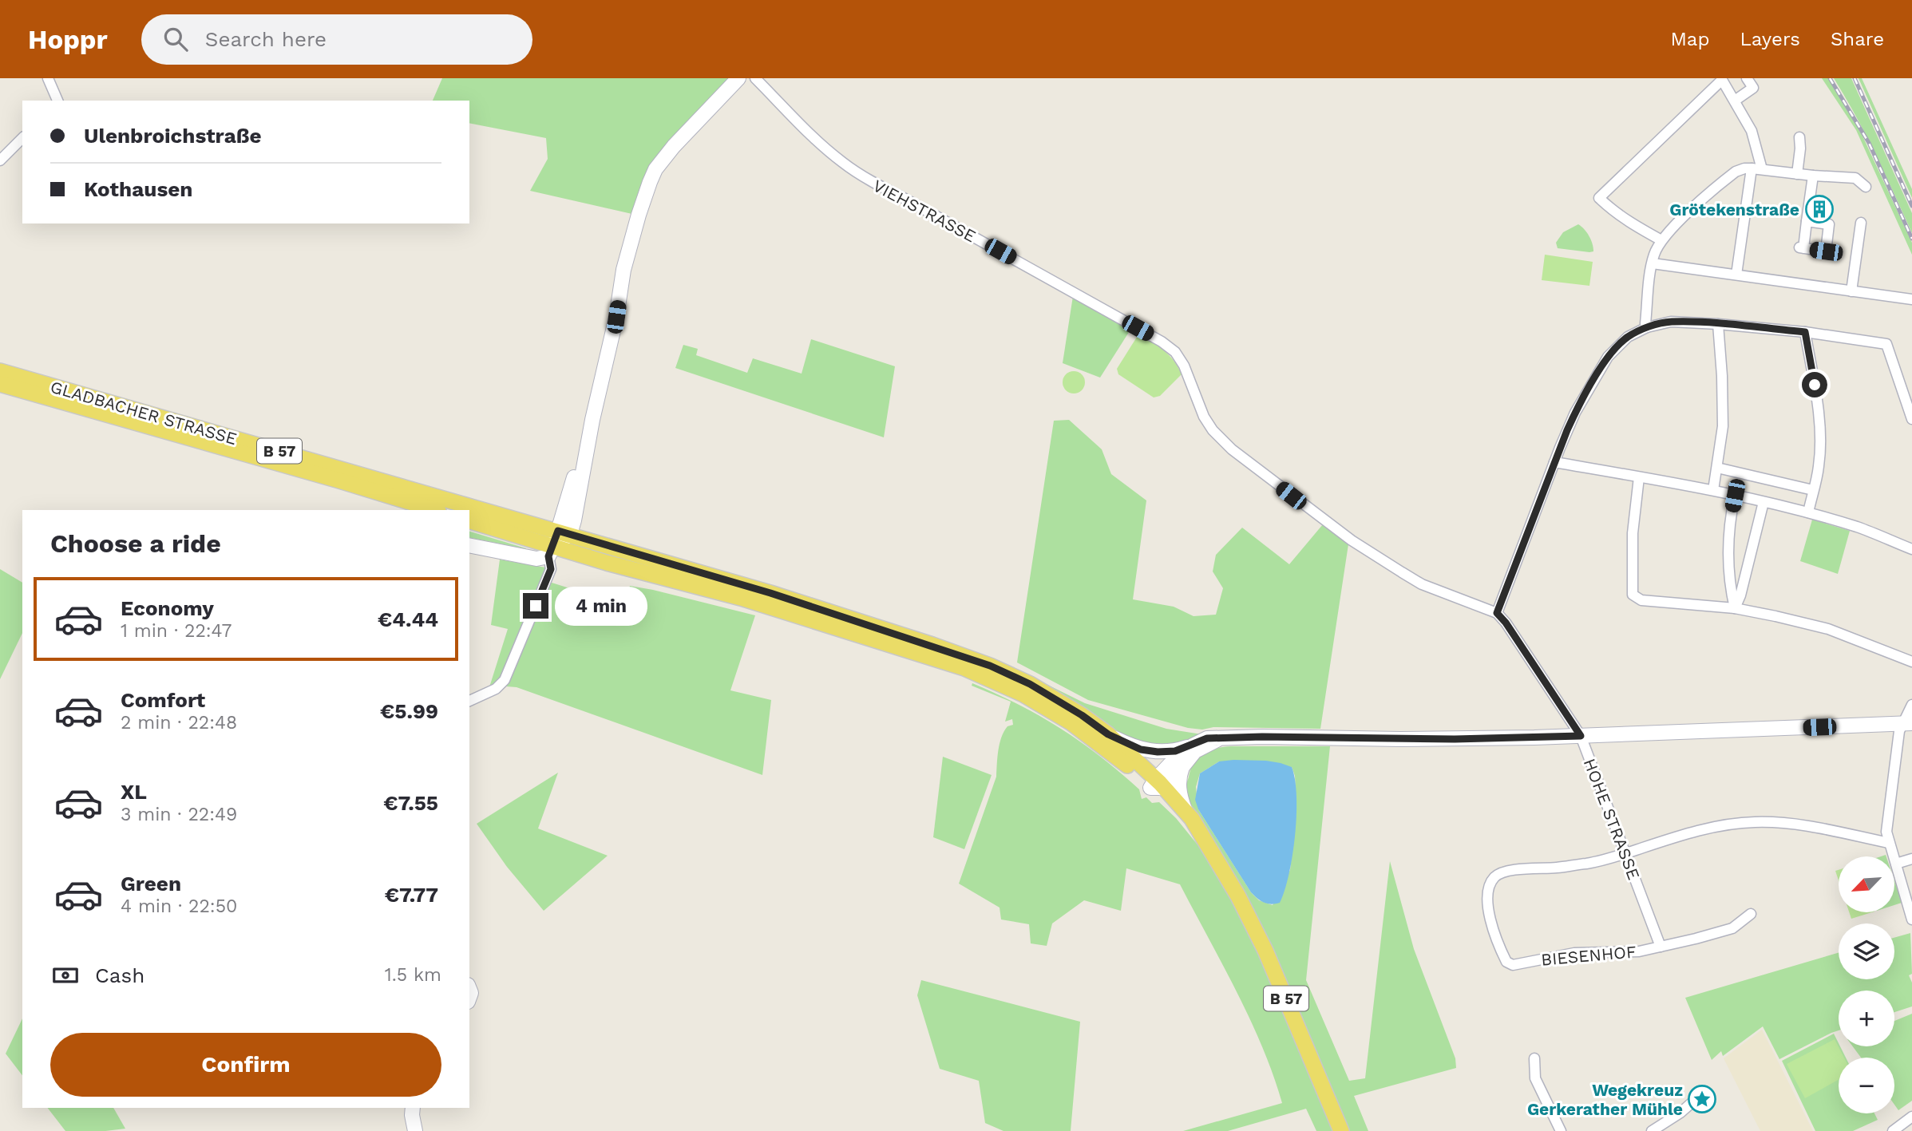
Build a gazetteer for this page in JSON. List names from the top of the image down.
{
  "streets": {
    "main road": ["GLADBACHER STRASSE", "B 57"],
    "street": ["VIEHSTRASSE", "HOHE STRASSE", "BIESENHOF"]
  },
  "crossings": [
    ["VIEHSTRASSE", "HOHE STRASSE"],
    ["GLADBACHER STRASSE", "B 57"],
    ["HOHE STRASSE", "BIESENHOF"]
  ],
  "places": {
    "building": ["Grötekenstraße"],
    "place": ["Wegekreuz Gerkerather Mühle"]
  },
  "north": "bottom left",
  "page": {
    "header": "Hoppr",
    "search": "Search here",
    "nav": ["Map", "Layers", "Share"],
    "banner": ["Ulenbroichstraße", "Kothausen"],
    "heading": "Choose a ride",
    "list": [
      {
        "name": "Economy",
        "note": "1 min · 22:47",
        "value": "€4.44"
      },
      {
        "name": "Comfort",
        "note": "2 min · 22:48",
        "value": "€5.99"
      },
      {
        "name": "XL",
        "note": "3 min · 22:49",
        "value": "€7.55"
      },
      {
        "name": "Green",
        "note": "4 min · 22:50",
        "value": "€7.77"
      }
    ],
    "bubble": "4 min",
    "map_buttons": ["+", "−"],
    "pay": ["Cash", "1.5 km"],
    "buttons": "Confirm"
  }
}
